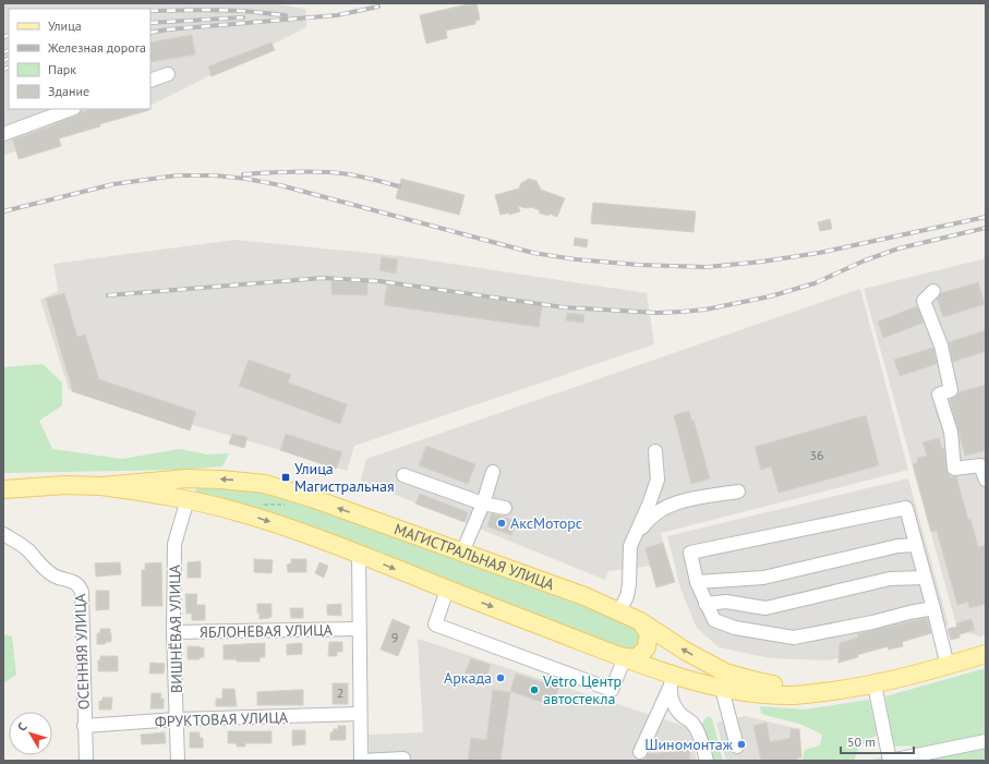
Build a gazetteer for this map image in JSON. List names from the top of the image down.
{
  "streets": {
    "main road": ["МАГИСТРАЛЬНАЯ УЛИЦА"],
    "street": [
      "ВИШНЁВАЯ УЛИЦА",
      "ЯБЛОНЕВАЯ УЛИЦА",
      "ОСЕННЯЯ УЛИЦА",
      "ФРУКТОВАЯ УЛИЦА"
    ]
  },
  "crossings": [
    ["МАГИСТРАЛЬНАЯ УЛИЦА", "ВИШНЁВАЯ УЛИЦА"],
    ["ВИШНЁВАЯ УЛИЦА", "ЯБЛОНЕВАЯ УЛИЦА"],
    ["ВИШНЁВАЯ УЛИЦА", "ФРУКТОВАЯ УЛИЦА"],
    ["ОСЕННЯЯ УЛИЦА", "ФРУКТОВАЯ УЛИЦА"]
  ],
  "places": {
    "transit": ["Улица Магистральная"],
    "other": [
      "АксМоторс",
      "Аркада",
      "Vetro Центр автостекла",
      "Шиномонтаж"
    ]
  },
  "house_numbers": ["36", "9", "2"],
  "legend": [
    "Улица",
    "Железная дорога",
    "Парк",
    "Здание"
  ],
  "scale_bar": "50 m",
  "north": "top left"
}
